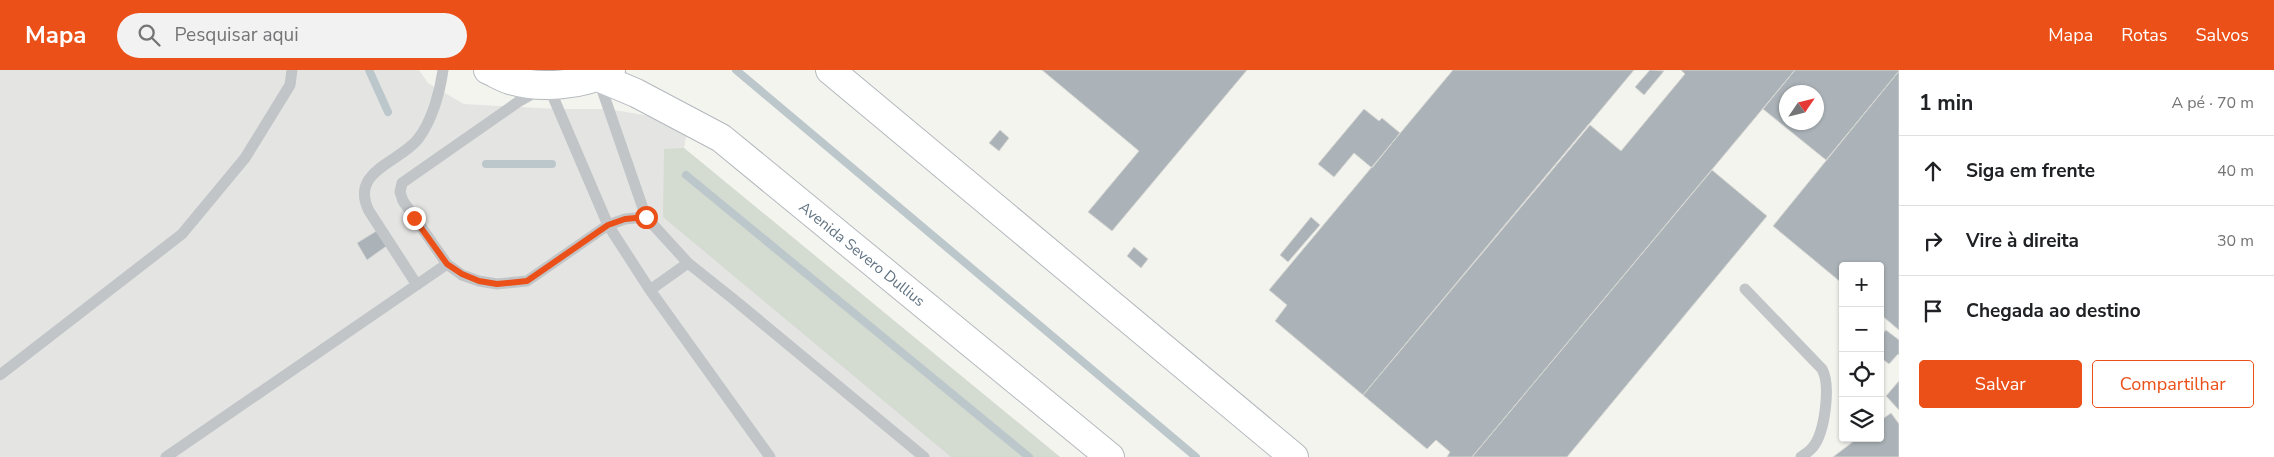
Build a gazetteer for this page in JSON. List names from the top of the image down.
{
  "streets": {
    "main road": ["Avenida Severo Dullius"]
  },
  "north": "top right",
  "page": {
    "header": "Mapa",
    "search": "Pesquisar aqui",
    "nav": ["Mapa", "Rotas", "Salvos"],
    "heading": ["1 min", "A pé · 70 m"],
    "list": [
      ["Siga em frente", "40 m"],
      ["Vire à direita", "30 m"],
      "Chegada ao destino"
    ],
    "map_buttons": ["+", "−"],
    "buttons": ["Salvar", "Compartilhar"]
  }
}
